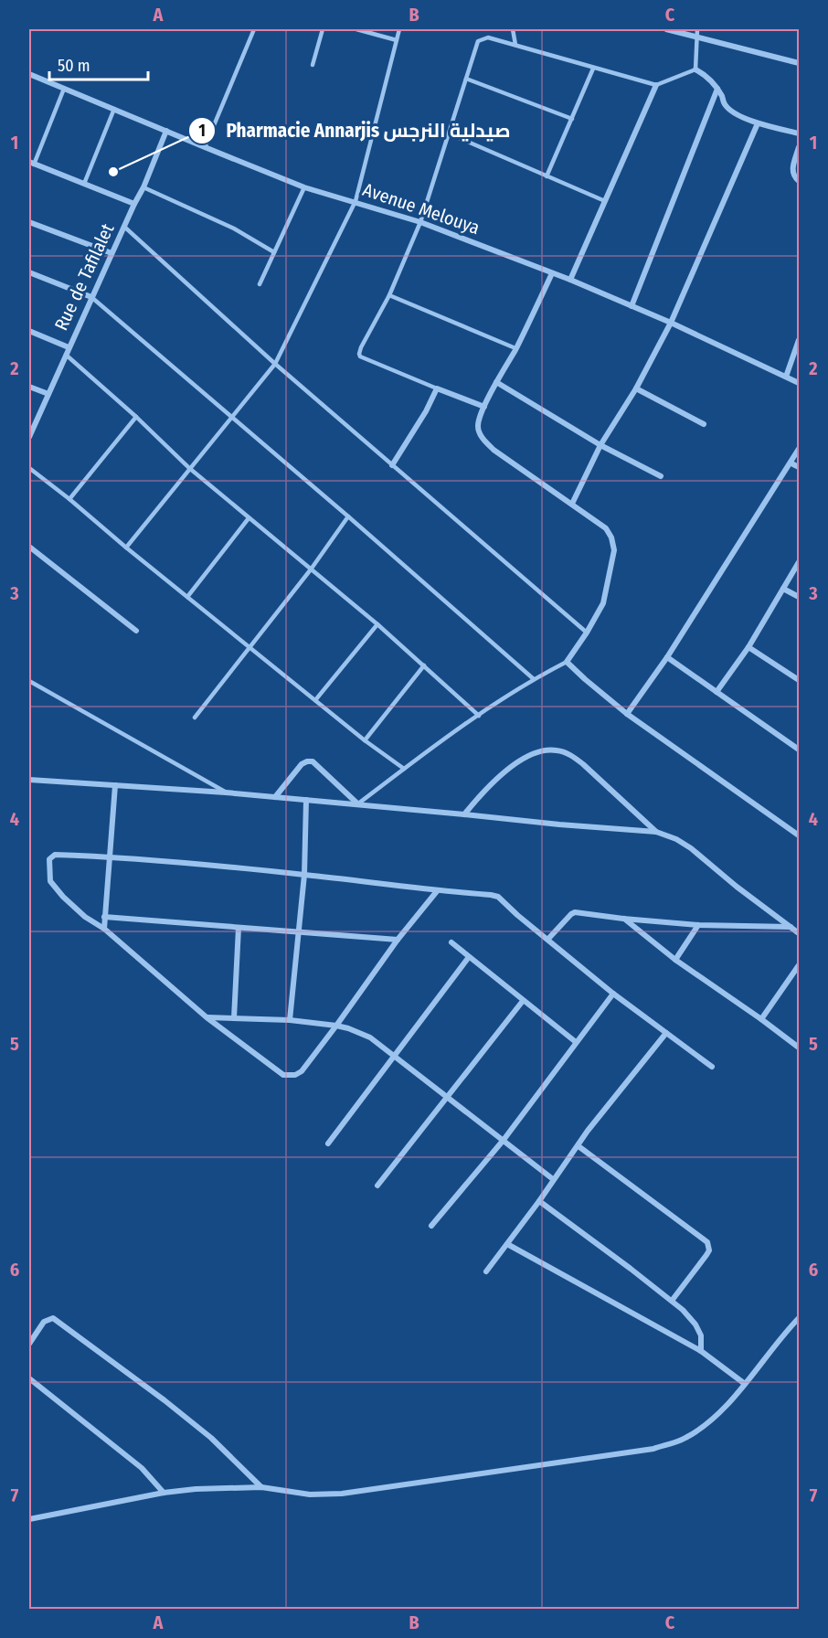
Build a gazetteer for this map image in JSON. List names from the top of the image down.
{
  "streets": {
    "street": ["Avenue Melouya", "Rue de Tafilalet"]
  },
  "crossings": [
    ["Avenue Melouya", "Rue de Tafilalet"]
  ],
  "places": ["Pharmacie Annarjis صيدلية النرجس"],
  "scale_bar": "50 m",
  "grid": {
    "columns": ["A", "B", "C"],
    "rows": [
      "1",
      "2",
      "3",
      "4",
      "5",
      "6",
      "7"
    ]
  }
}
